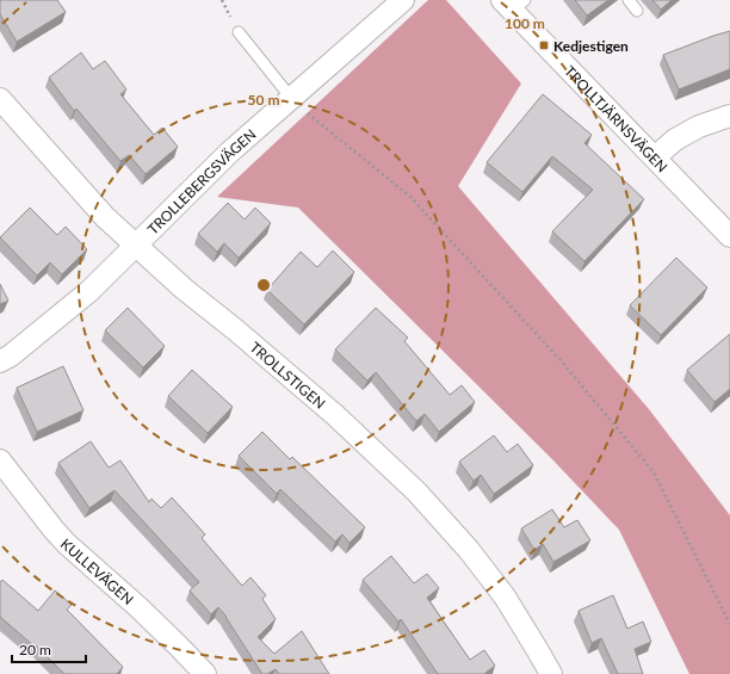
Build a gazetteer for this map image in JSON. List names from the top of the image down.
{
  "streets": {
    "street": [
      "TROLLTJÄRNSVÄGEN",
      "TROLLEBERGSVÄGEN",
      "TROLLSTIGEN",
      "KULLEVÄGEN"
    ]
  },
  "crossings": [
    ["TROLLEBERGSVÄGEN", "TROLLSTIGEN"]
  ],
  "places": {
    "transit": ["Kedjestigen"]
  },
  "scale_bar": "20 m",
  "rings": ["100 m", "50 m"]
}
